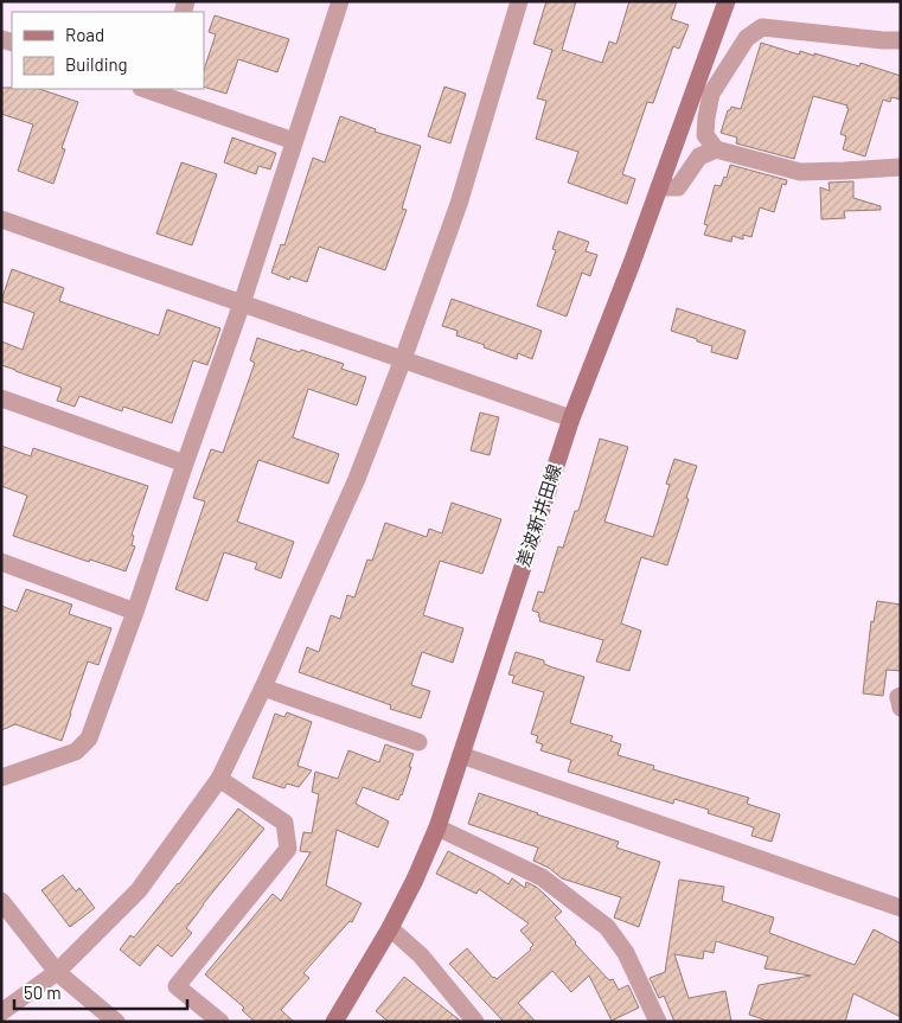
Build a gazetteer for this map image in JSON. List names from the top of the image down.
{
  "streets": {
    "main road": ["差波新井田線"]
  },
  "legend": ["Road", "Building"],
  "scale_bar": "50 m"
}
